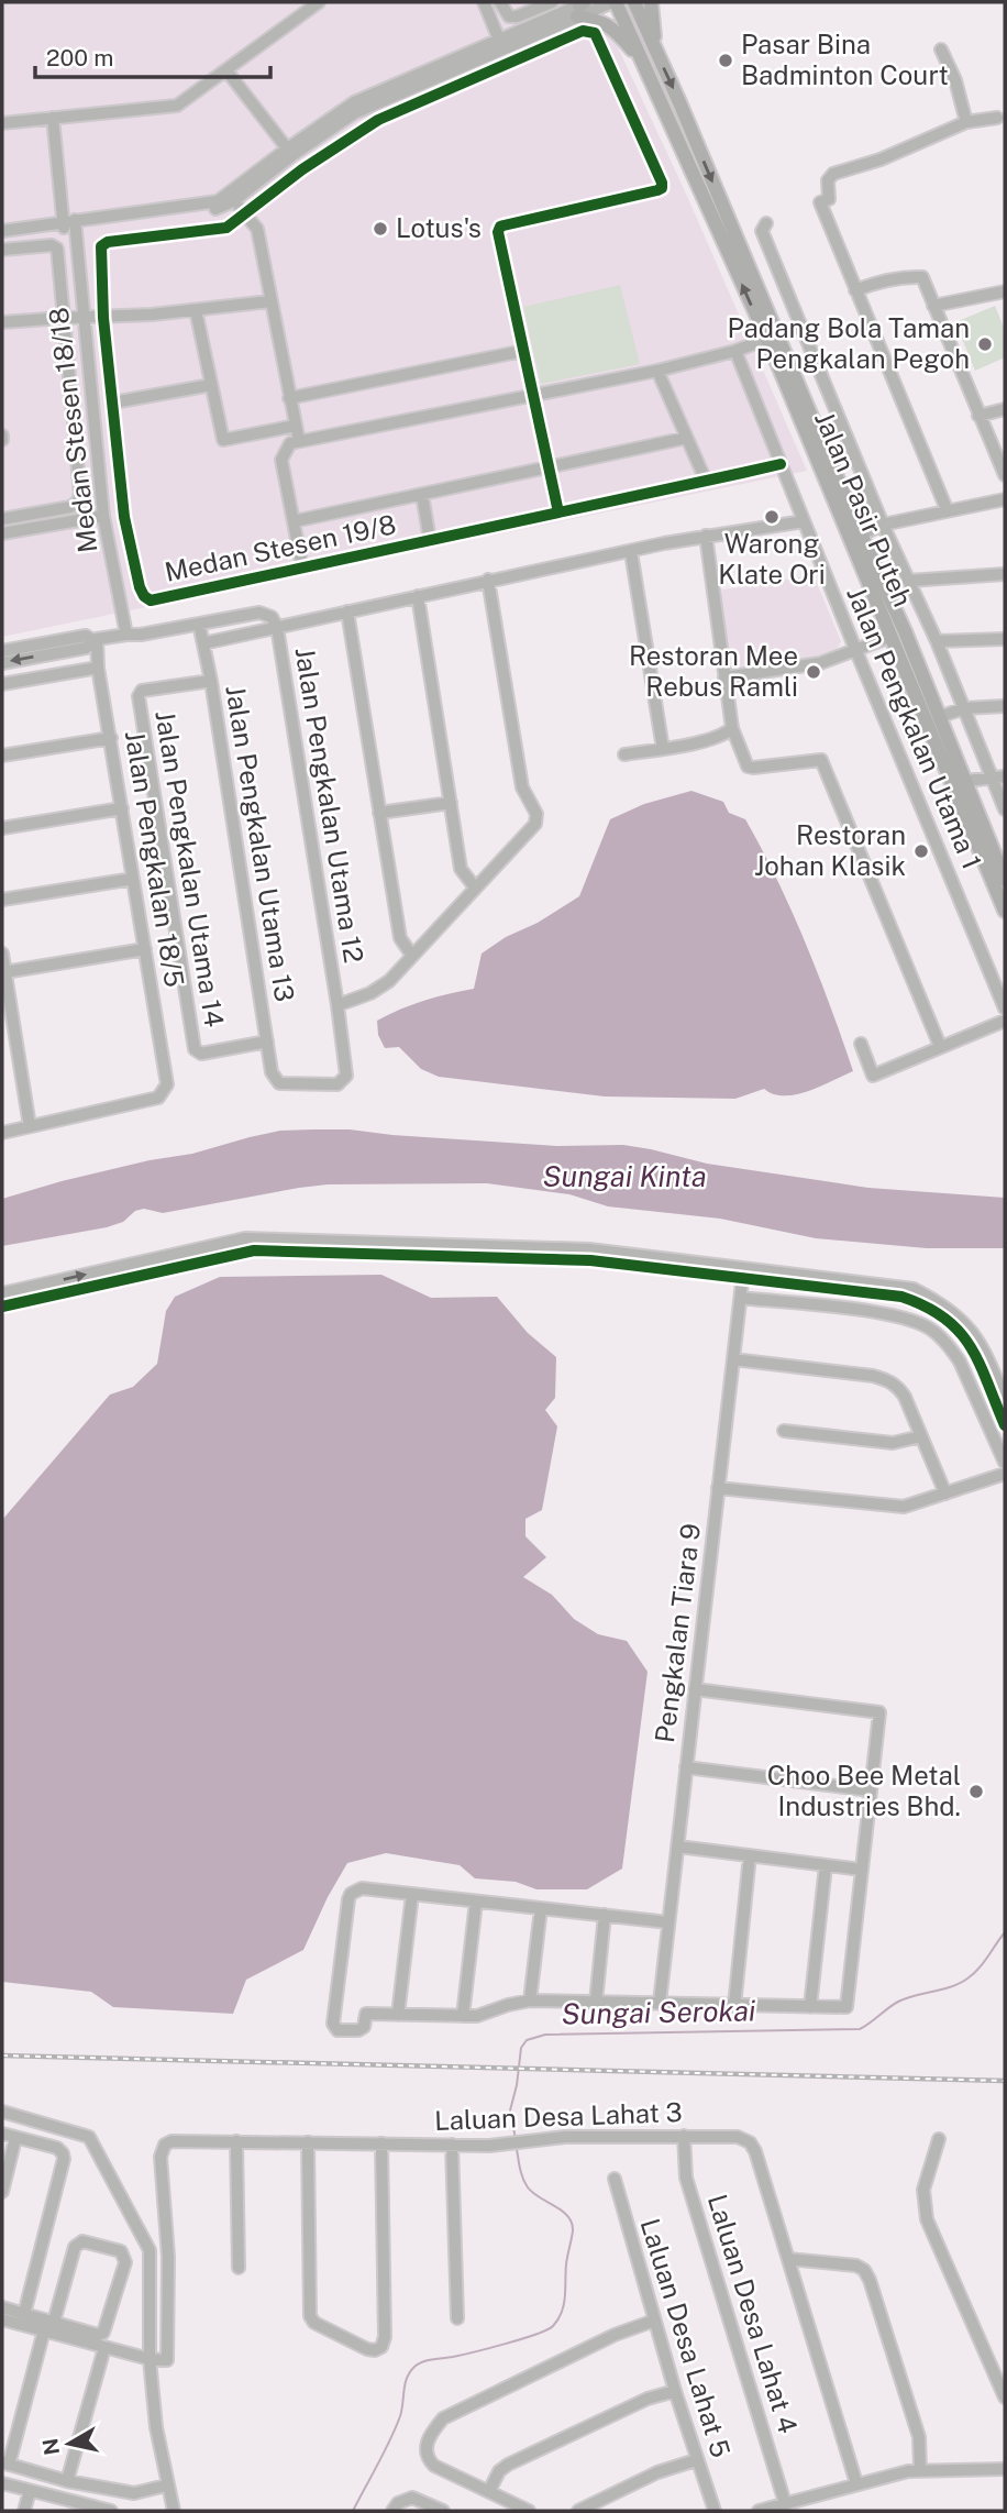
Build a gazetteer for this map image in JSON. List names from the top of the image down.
{
  "streets": {
    "main road": ["Jalan Pasir Puteh"],
    "street": [
      "Medan Stesen 18/18",
      "Medan Stesen 19/8",
      "Jalan Pengkalan Utama 1",
      "Jalan Pengkalan Utama 12",
      "Jalan Pengkalan Utama 13",
      "Jalan Pengkalan 18/5",
      "Jalan Pengkalan Utama 14",
      "Pengkalan Tiara 9",
      "Laluan Desa Lahat 3",
      "Laluan Desa Lahat 4",
      "Laluan Desa Lahat 5"
    ]
  },
  "crossings": [
    ["Medan Stesen 18/18", "Jalan Pengkalan Utama 12"],
    ["Medan Stesen 19/8", "Jalan Pengkalan Utama 1"],
    ["Jalan Pengkalan Utama 12", "Jalan Pengkalan Utama 13"],
    ["Jalan Pengkalan Utama 12", "Jalan Pengkalan 18/5"],
    ["Jalan Pengkalan Utama 13", "Jalan Pengkalan Utama 14"],
    ["Laluan Desa Lahat 3", "Laluan Desa Lahat 4"]
  ],
  "water": ["Sungai Kinta", "Sungai Serokai"],
  "places": [
    "Pasar Bina Badminton Court",
    "Lotus's",
    "Padang Bola Taman Pengkalan Pegoh",
    "Warong Klate Ori",
    "Restoran Mee Rebus Ramli",
    "Restoran Johan Klasik",
    "Choo Bee Metal Industries Bhd."
  ],
  "scale_bar": "200 m",
  "north": "left"
}
